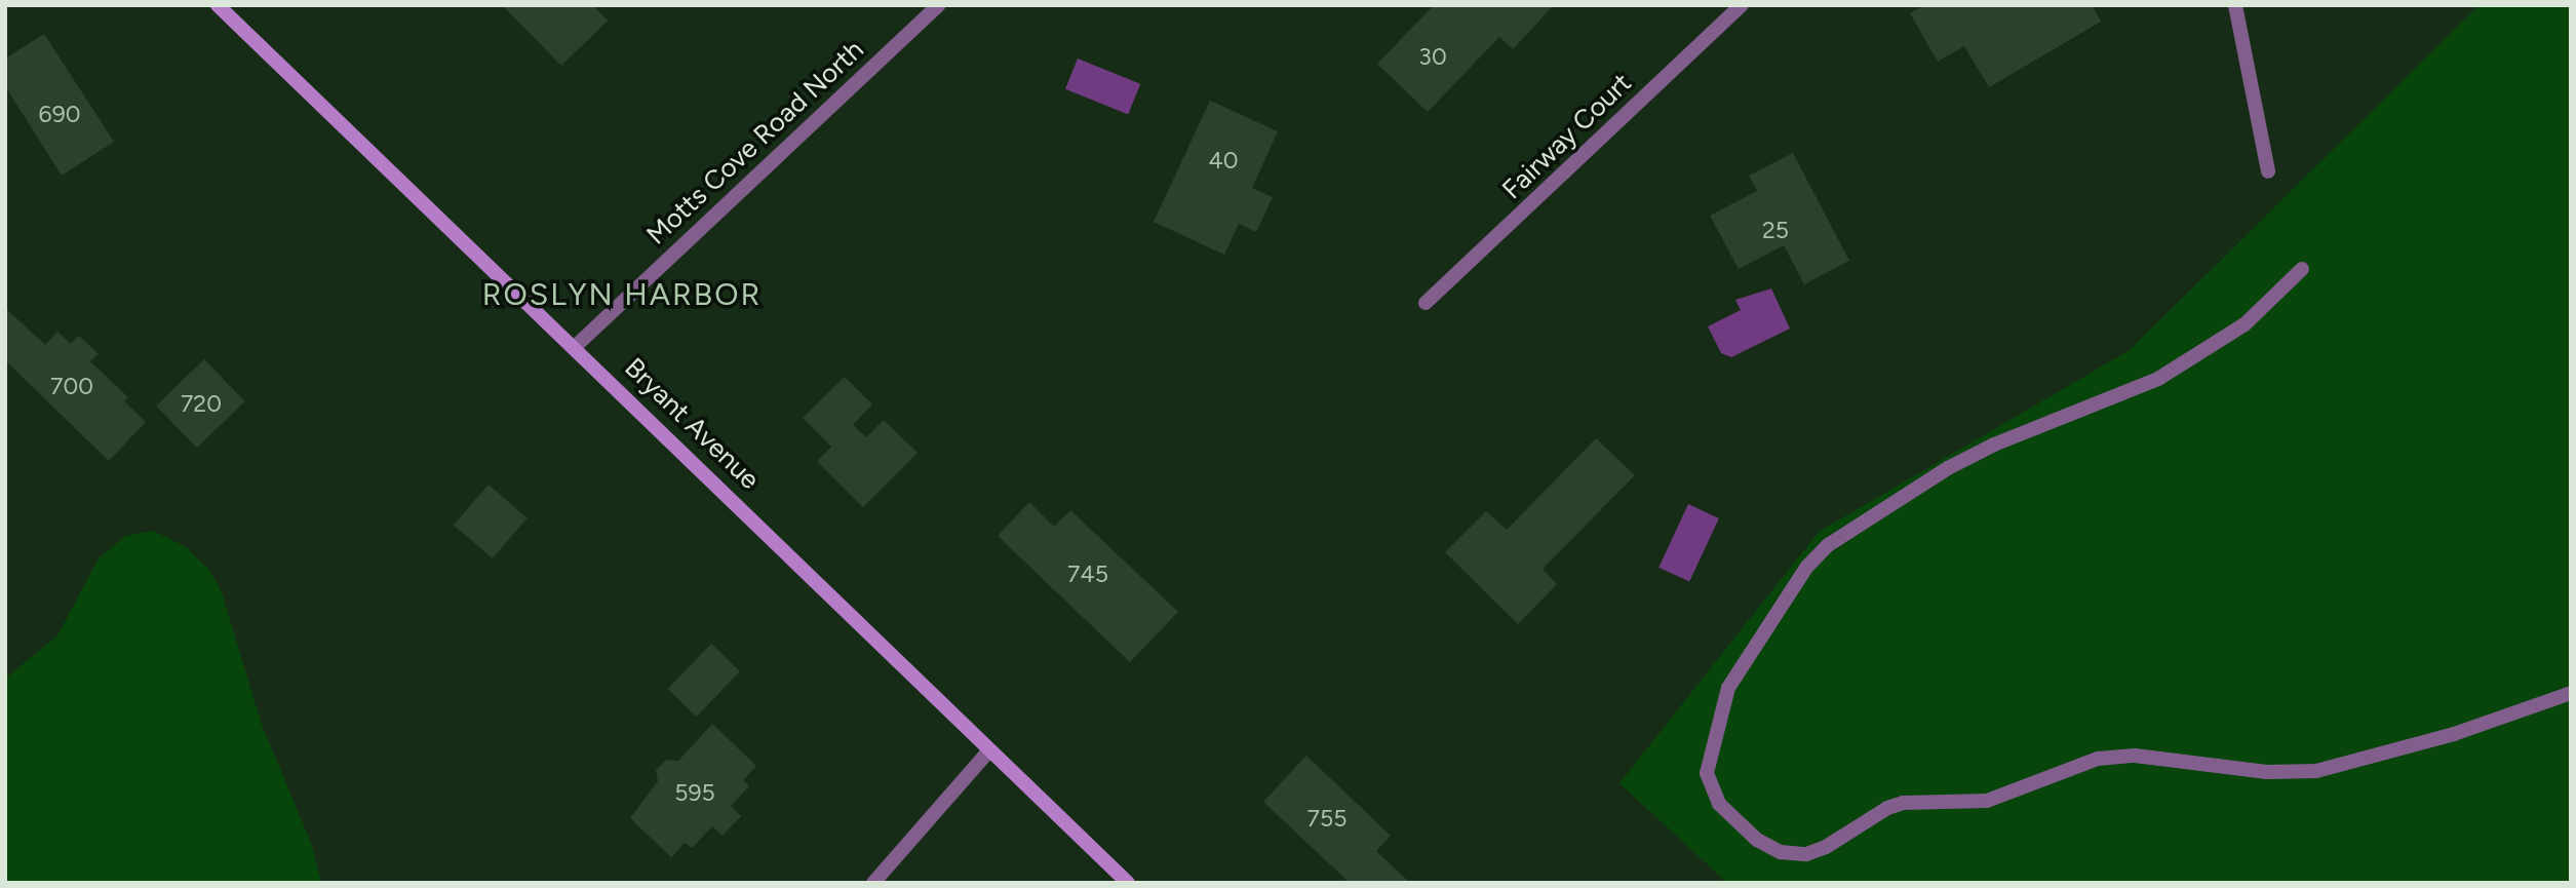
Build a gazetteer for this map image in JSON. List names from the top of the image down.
{
  "streets": {
    "main road": ["Bryant Avenue"],
    "street": ["Fairway Court", "Motts Cove Road North"]
  },
  "crossings": [
    ["Motts Cove Road North", "Bryant Avenue"]
  ],
  "districts": ["ROSLYN HARBOR"],
  "house_numbers": [
    "30",
    "690",
    "40",
    "25",
    "700",
    "720",
    "745",
    "595",
    "755"
  ]
}
